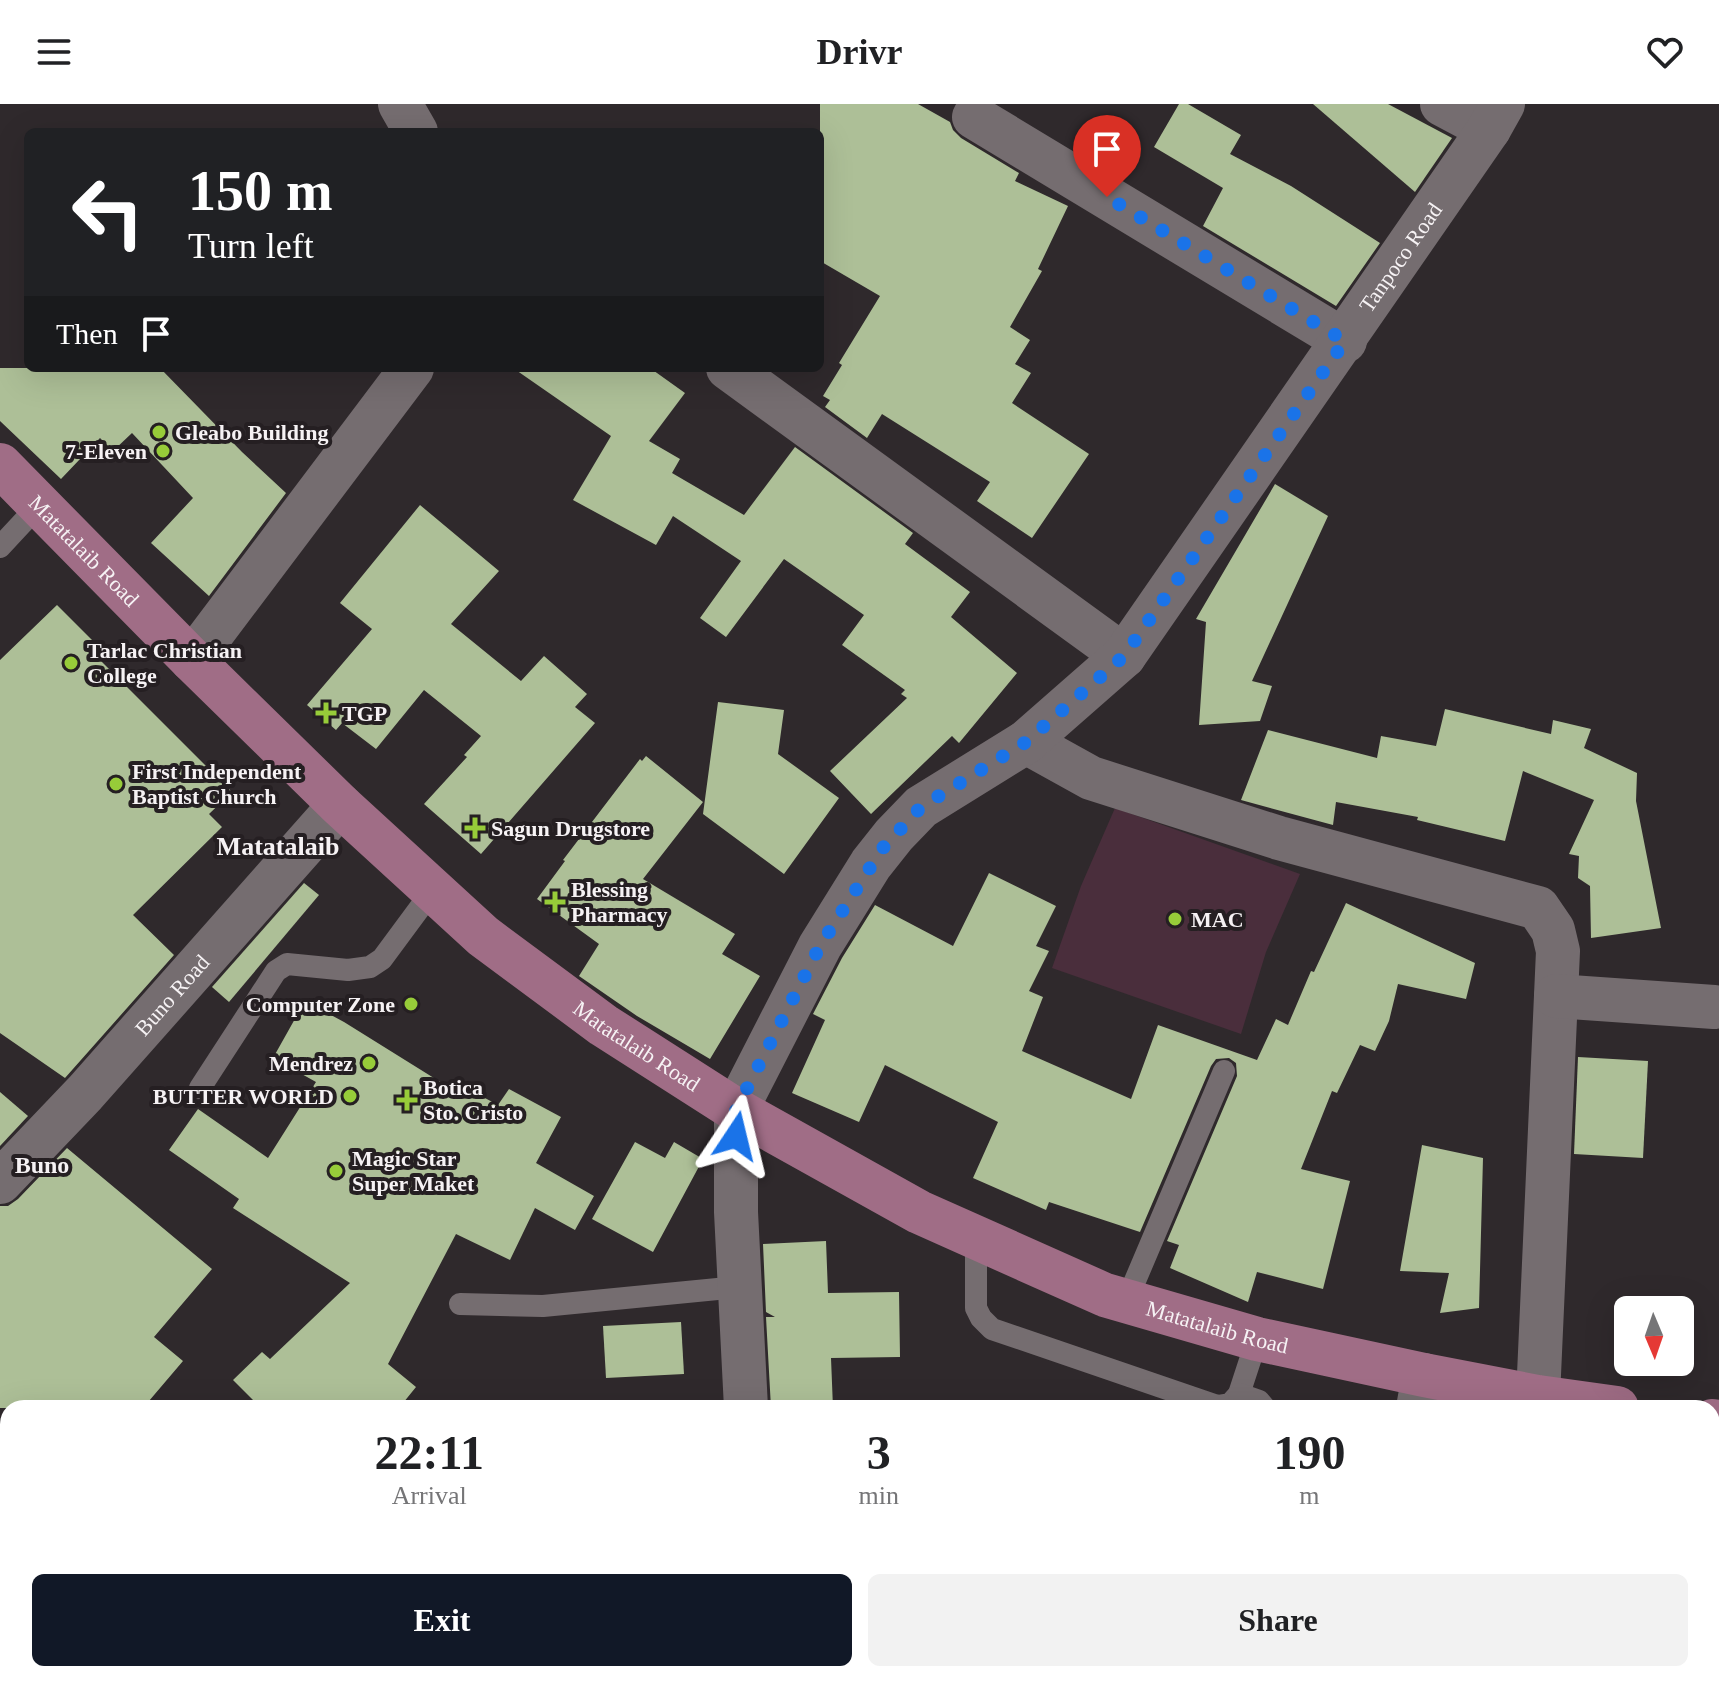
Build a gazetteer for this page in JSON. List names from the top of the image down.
{
  "streets": {
    "main road": ["Matatalaib Road"],
    "street": ["Tanpoco Road", "Buno Road"]
  },
  "crossings": [
    ["Tanpoco Road", "Matatalaib Road"],
    ["Matatalaib Road", "Buno Road"]
  ],
  "districts": ["Matatalaib", "Buno"],
  "places": {
    "other": [
      "Gleabo Building",
      "7-Eleven",
      "Tarlac Christian College",
      "First Independent Baptist Church",
      "MAC",
      "Computer Zone",
      "Mendrez",
      "BUTTER WORLD",
      "Magic Star Super Maket"
    ],
    "health": [
      "TGP",
      "Sagun Drugstore",
      "Blessing Pharmacy",
      "Botica Sto. Cristo"
    ]
  },
  "north": "bottom",
  "page": {
    "header": "Drivr",
    "turn": ["150 m", "Turn left"],
    "then": "Then",
    "eta": [
      "22:11",
      "Arrival",
      "3",
      "min",
      "190",
      "m"
    ],
    "buttons": ["Exit", "Share"]
  }
}
